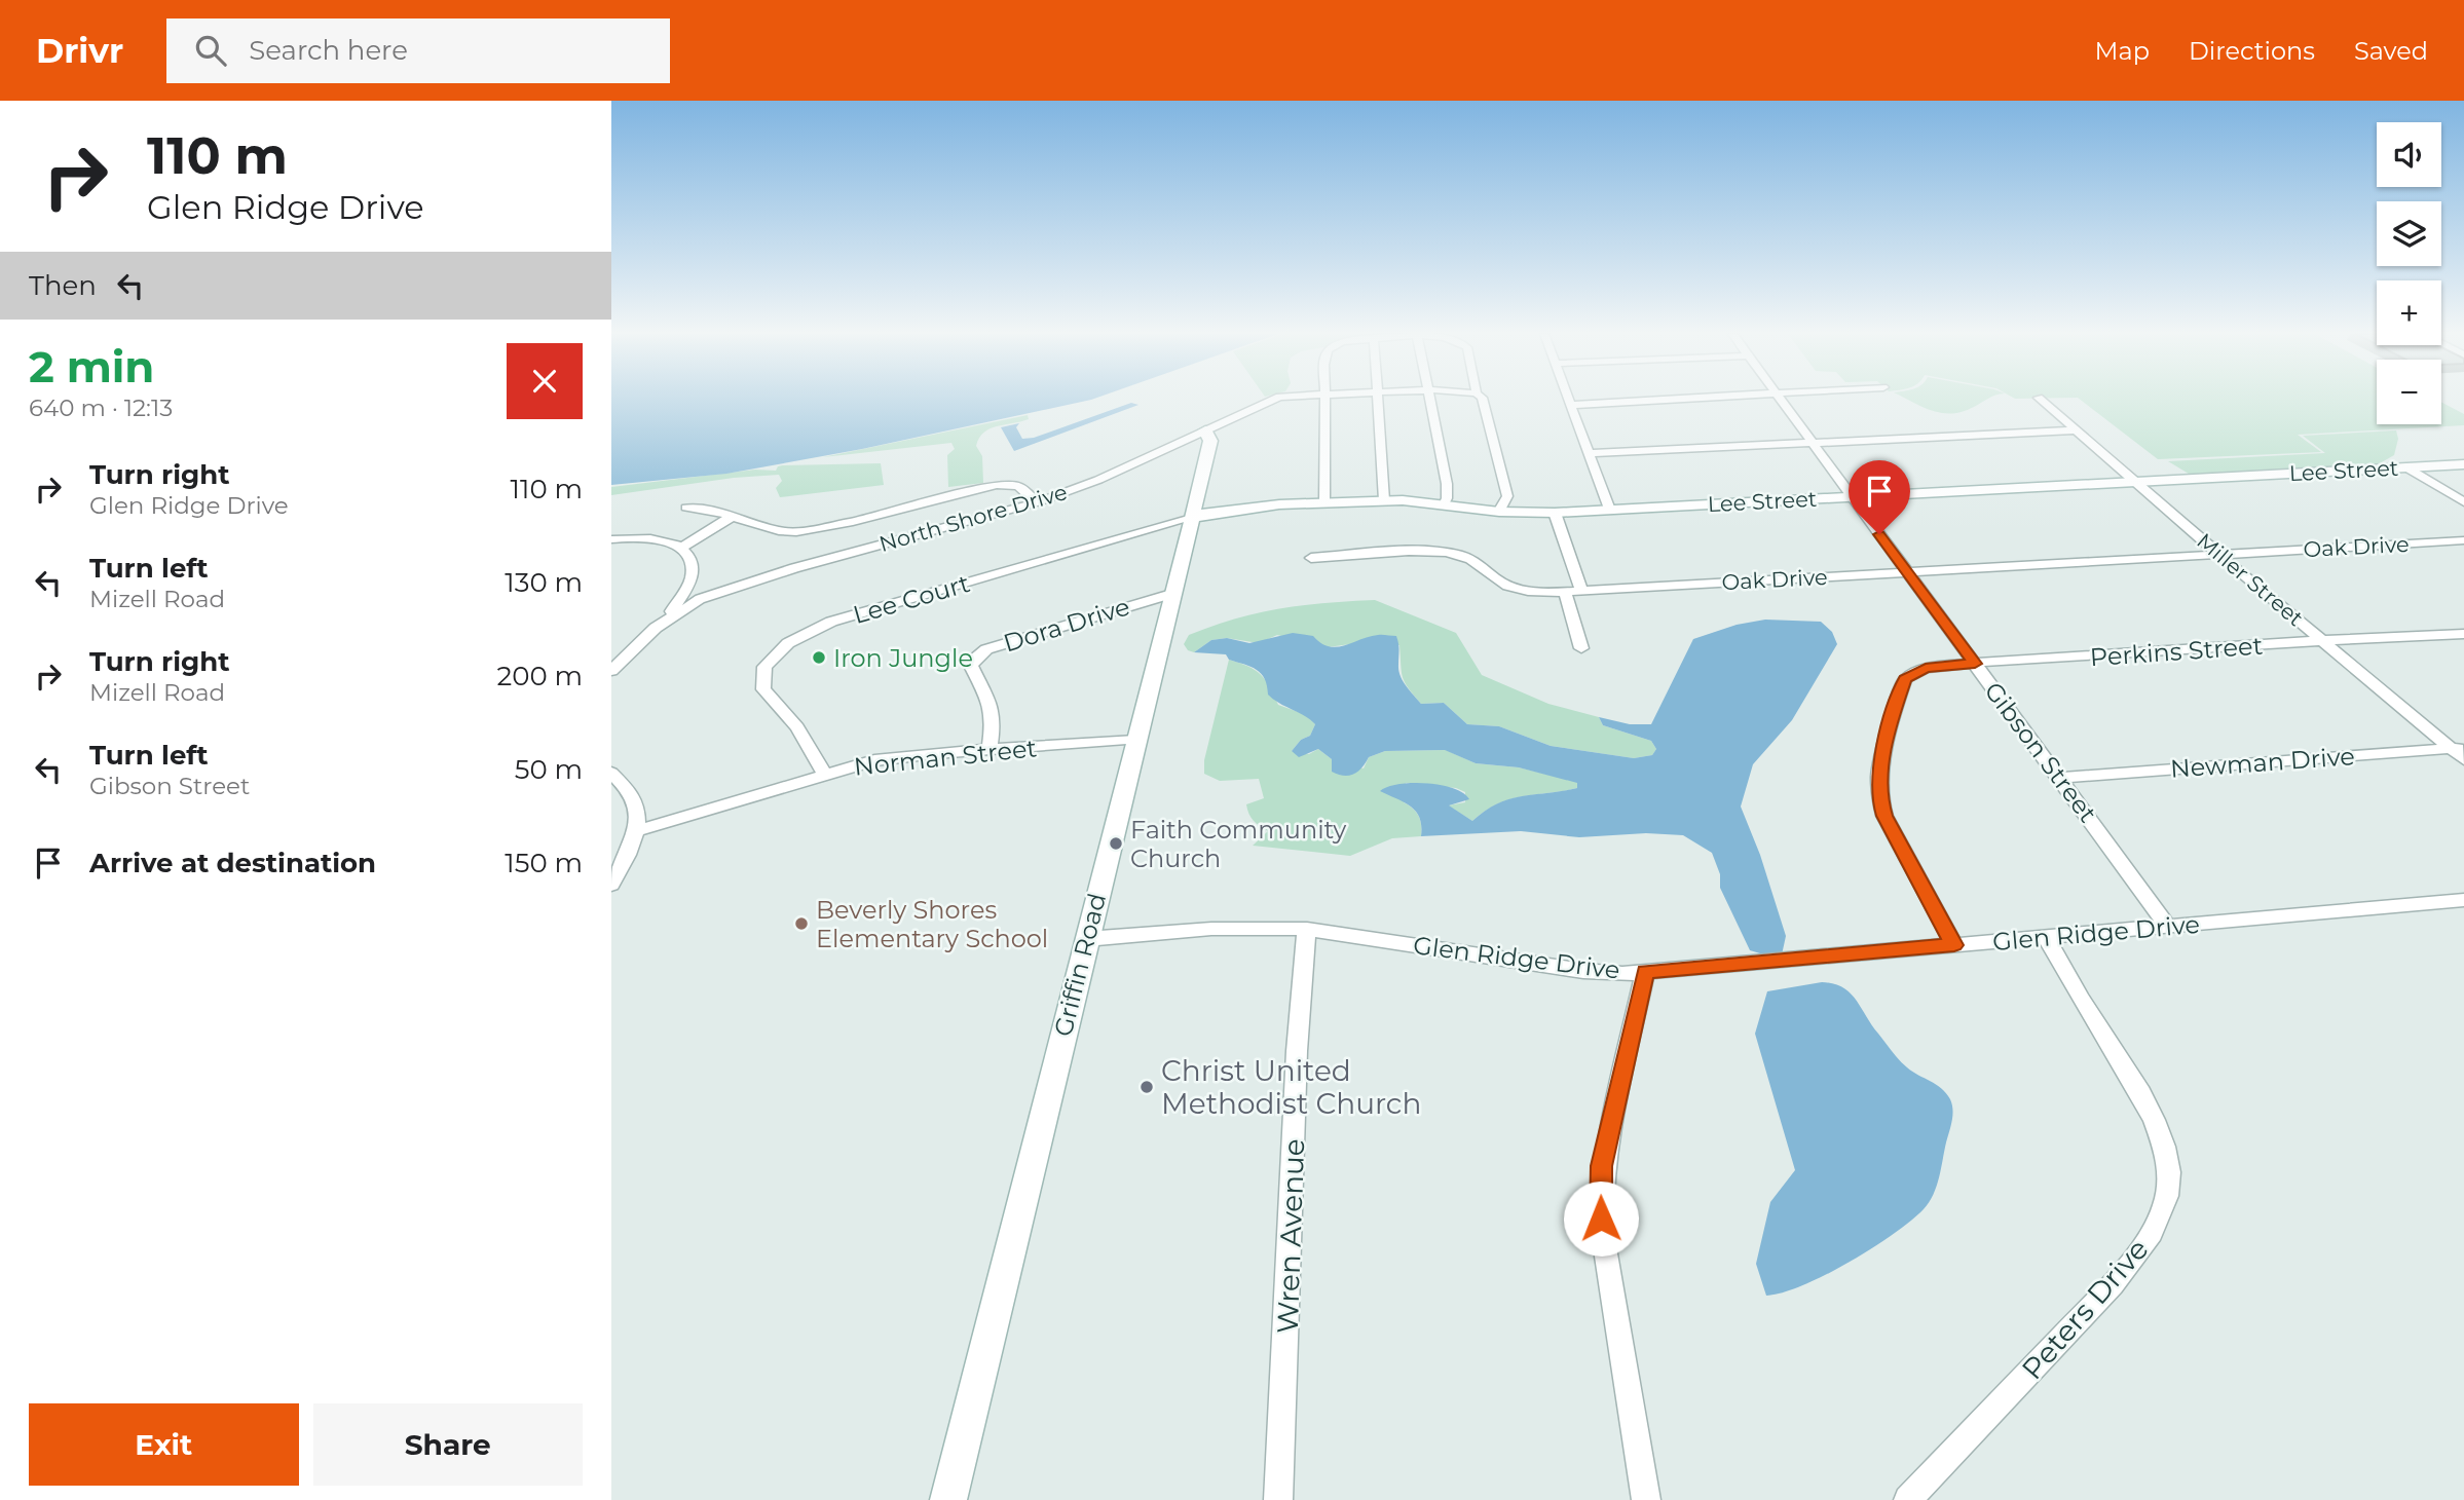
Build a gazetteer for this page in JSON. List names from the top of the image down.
{
  "streets": {
    "street": [
      "Lee Street",
      "North Shore Drive",
      "Oak Drive",
      "Miller Street",
      "Lee Court",
      "Dora Drive",
      "Perkins Street",
      "Gibson Street",
      "Norman Street",
      "Newman Drive",
      "Glen Ridge Drive",
      "Griffin Road",
      "Wren Avenue",
      "Peters Drive"
    ]
  },
  "crossings": [
    ["Lee Street", "Miller Street"],
    ["Lee Street", "Lee Court"],
    ["Lee Street", "Gibson Street"],
    ["Lee Street", "Griffin Road"],
    ["North Shore Drive", "Griffin Road"],
    ["Oak Drive", "Miller Street"],
    ["Oak Drive", "Gibson Street"],
    ["Miller Street", "Perkins Street"],
    ["Miller Street", "Newman Drive"],
    ["Lee Court", "Norman Street"],
    ["Lee Court", "Griffin Road"],
    ["Dora Drive", "Norman Street"],
    ["Dora Drive", "Griffin Road"],
    ["Perkins Street", "Gibson Street"],
    ["Perkins Street", "Glen Ridge Drive"],
    ["Gibson Street", "Newman Drive"],
    ["Gibson Street", "Glen Ridge Drive"],
    ["Norman Street", "Griffin Road"],
    ["Glen Ridge Drive", "Griffin Road"],
    ["Glen Ridge Drive", "Wren Avenue"],
    ["Glen Ridge Drive", "Peters Drive"]
  ],
  "places": [
    "Iron Jungle",
    "Faith Community Church",
    "Beverly Shores Elementary School",
    "Christ United Methodist Church"
  ],
  "page": {
    "header": "Drivr",
    "search": "Search here",
    "nav": ["Map", "Directions", "Saved"],
    "turn": ["110 m", "Glen Ridge Drive"],
    "map_buttons": ["+", "−"],
    "then": "Then",
    "heading": ["2 min", "640 m · 12:13"],
    "list": [
      {
        "name": "Turn right",
        "note": "Glen Ridge Drive",
        "value": "110 m"
      },
      {
        "name": "Turn left",
        "note": "Mizell Road",
        "value": "130 m"
      },
      {
        "name": "Turn right",
        "note": "Mizell Road",
        "value": "200 m"
      },
      {
        "name": "Turn left",
        "note": "Gibson Street",
        "value": "50 m"
      },
      {
        "name": "Arrive at destination",
        "value": "150 m"
      }
    ],
    "buttons": ["Exit", "Share"]
  }
}
